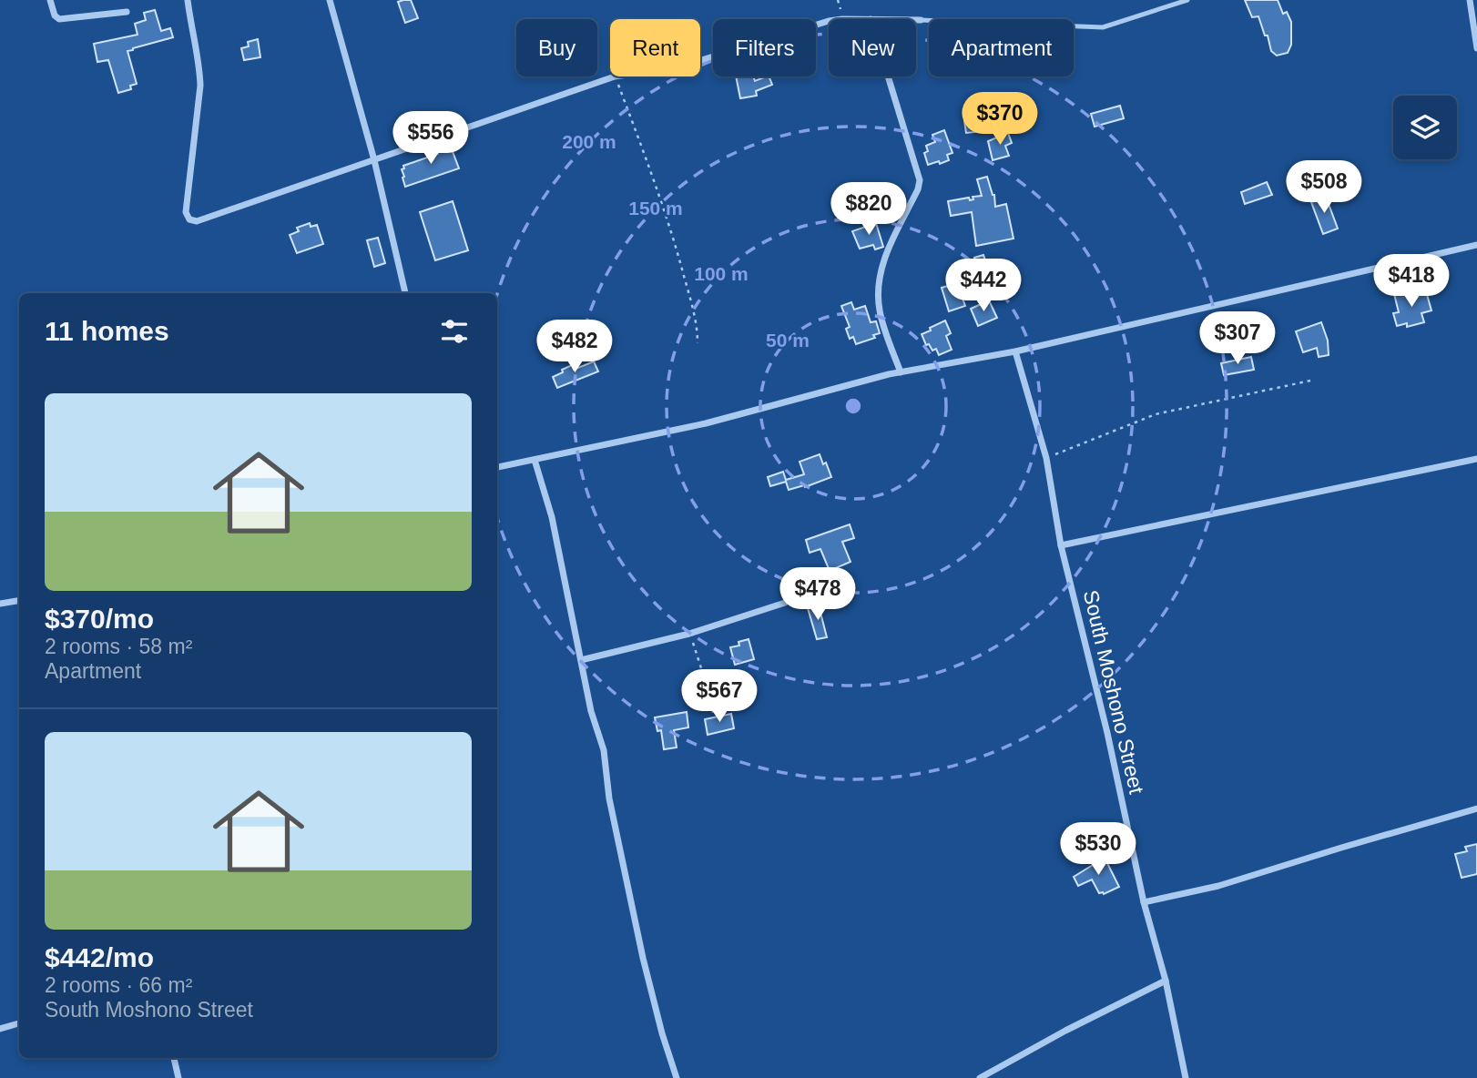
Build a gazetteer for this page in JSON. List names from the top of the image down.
{
  "streets": {
    "street": ["South Moshono Street"]
  },
  "page": {
    "chip": [
      "Buy",
      "Rent",
      "Filters",
      "New",
      "Apartment"
    ],
    "price": [
      "$370",
      "$556",
      "$508",
      "$820",
      "$418",
      "$442",
      "$307",
      "$482",
      "$478",
      "$567",
      "$530"
    ],
    "heading": "11 homes",
    "list": [
      {
        "name": "$370/mo",
        "note": "2 rooms · 58 m² · Apartment"
      },
      {
        "name": "$442/mo",
        "note": "2 rooms · 66 m² · South Moshono Street"
      }
    ]
  },
  "rings": [
    "200 m",
    "150 m",
    "100 m",
    "50 m"
  ]
}
